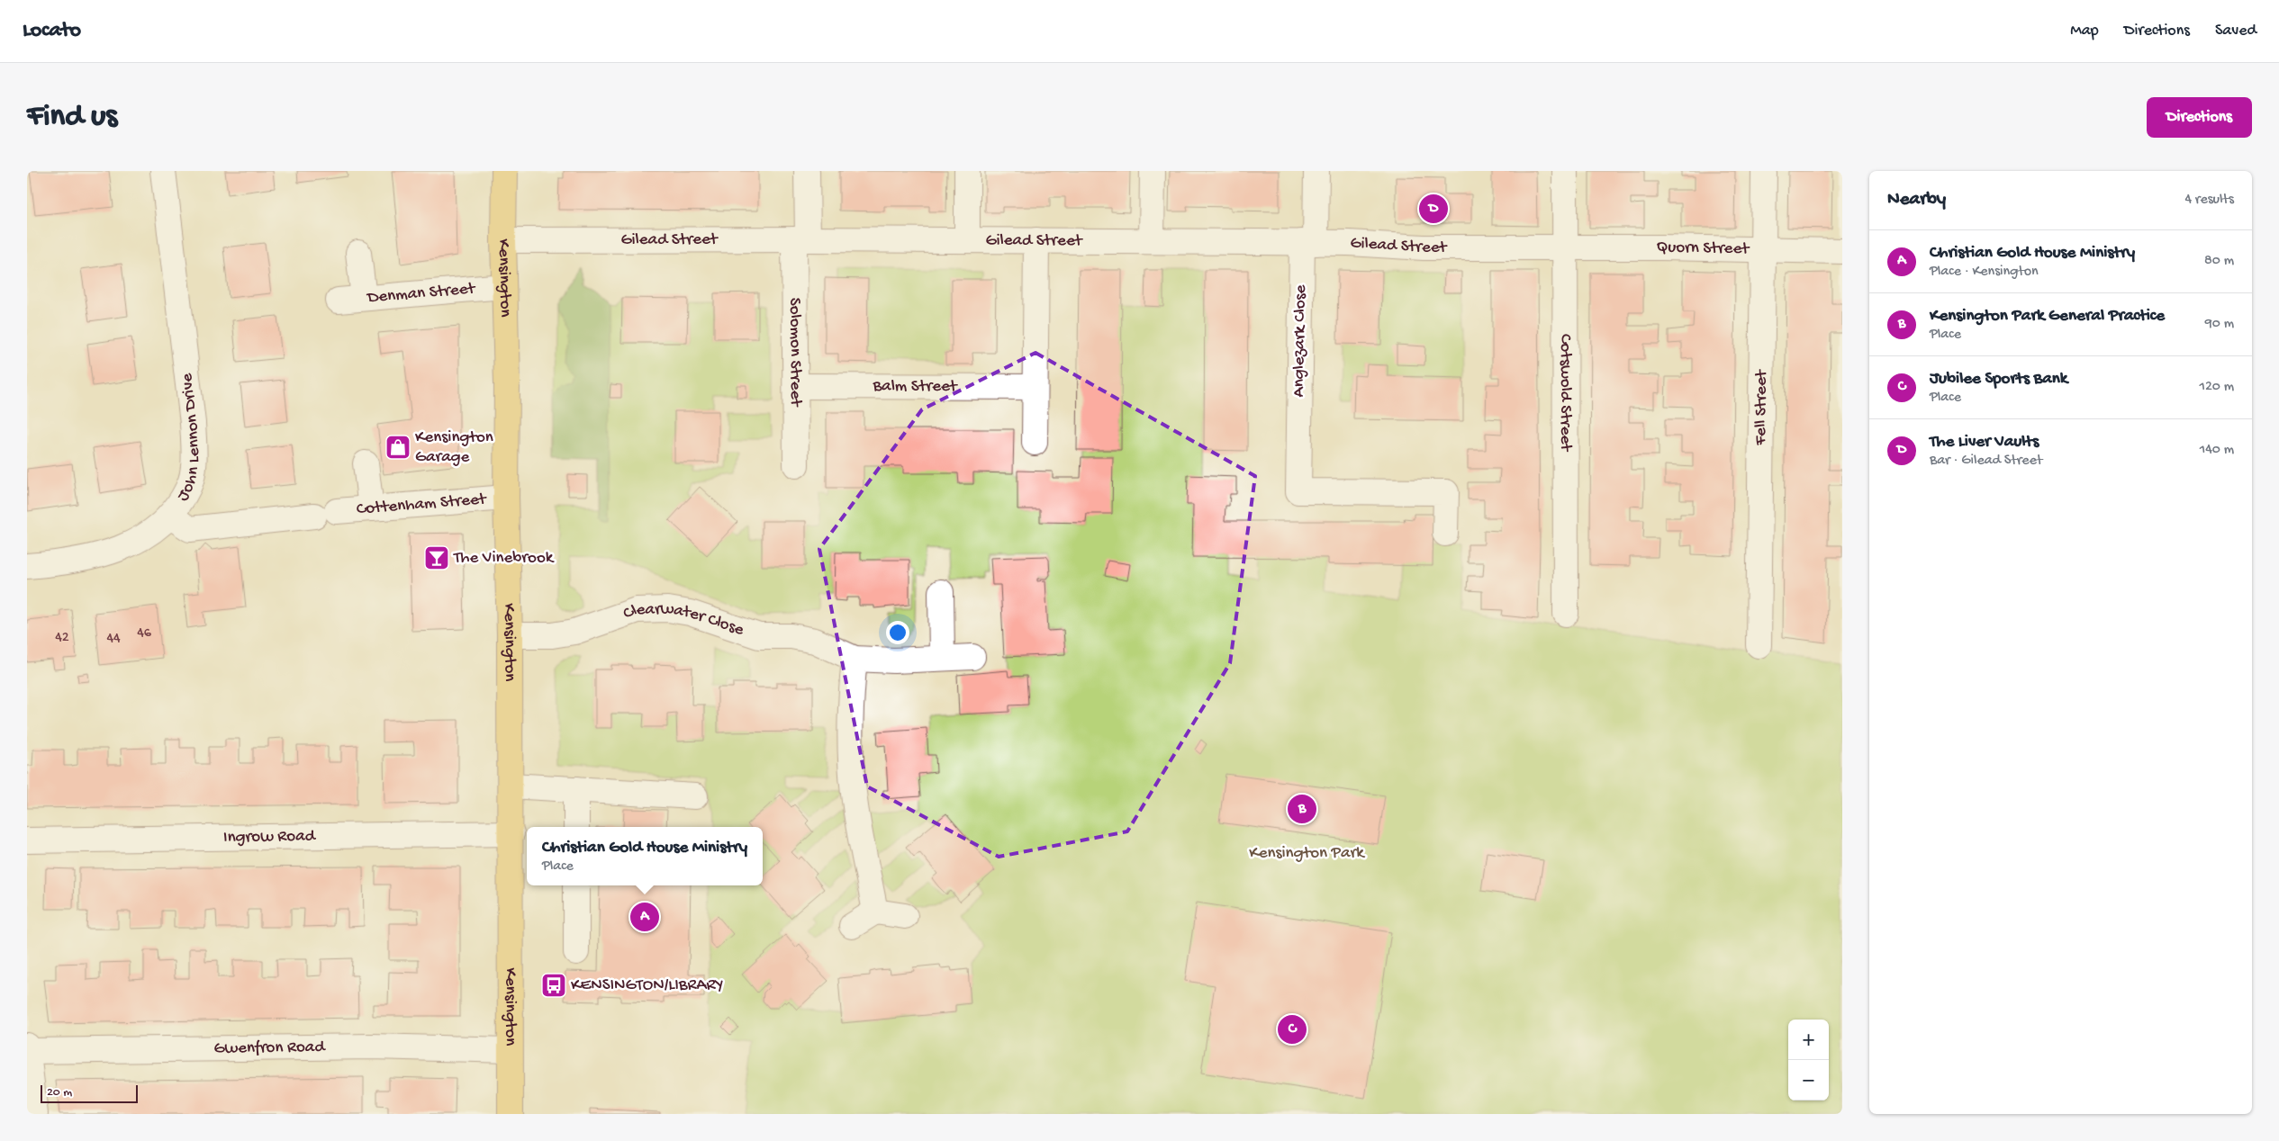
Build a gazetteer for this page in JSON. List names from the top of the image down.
{
  "streets": {
    "main road": ["Kensington"],
    "street": [
      "Gilead Street",
      "Quorn Street",
      "Denman Street",
      "Anglezark Close",
      "Solomon Street",
      "Balm Street",
      "Cotswold Street",
      "Fell Street",
      "John Lennon Drive",
      "Cottenham Street",
      "Clearwater Close",
      "Ingrow Road",
      "Gwenfron Road"
    ]
  },
  "crossings": [
    ["Gilead Street", "Quorn Street"],
    ["Gilead Street", "Kensington"],
    ["Gilead Street", "Anglezark Close"],
    ["Gilead Street", "Solomon Street"],
    ["Gilead Street", "Cotswold Street"],
    ["Quorn Street", "Cotswold Street"],
    ["Quorn Street", "Fell Street"],
    ["Kensington", "Denman Street"],
    ["Kensington", "Cottenham Street"],
    ["Kensington", "Clearwater Close"],
    ["Kensington", "Ingrow Road"],
    ["Kensington", "Gwenfron Road"],
    ["Solomon Street", "Balm Street"],
    ["John Lennon Drive", "Cottenham Street"]
  ],
  "parks": ["Kensington Park"],
  "places": {
    "shop": ["Kensington Garage"],
    "bar": ["The Vinebrook"],
    "bus stop": ["KENSINGTON/LIBRARY"]
  },
  "house_numbers": ["46", "42", "44"],
  "scale_bar": "20 m",
  "page": {
    "header": "Locato",
    "nav": ["Map", "Directions", "Saved"],
    "buttons": "Directions",
    "title": "Find us",
    "heading": ["Nearby", "4 results"],
    "pins": [
      "D",
      "B",
      "A",
      "C"
    ],
    "list": [
      {
        "mark": "A",
        "name": "Christian Gold House Ministry",
        "note": "Place · Kensington",
        "value": "80 m"
      },
      {
        "mark": "B",
        "name": "Kensington Park General Practice",
        "note": "Place",
        "value": "90 m"
      },
      {
        "mark": "C",
        "name": "Jubilee Sports Bank",
        "note": "Place",
        "value": "120 m"
      },
      {
        "mark": "D",
        "name": "The Liver Vaults",
        "note": "Bar · Gilead Street",
        "value": "140 m"
      }
    ],
    "popup": ["Christian Gold House Ministry", "Place"],
    "map_buttons": ["+", "−"],
    "scale": "20 m"
  }
}
